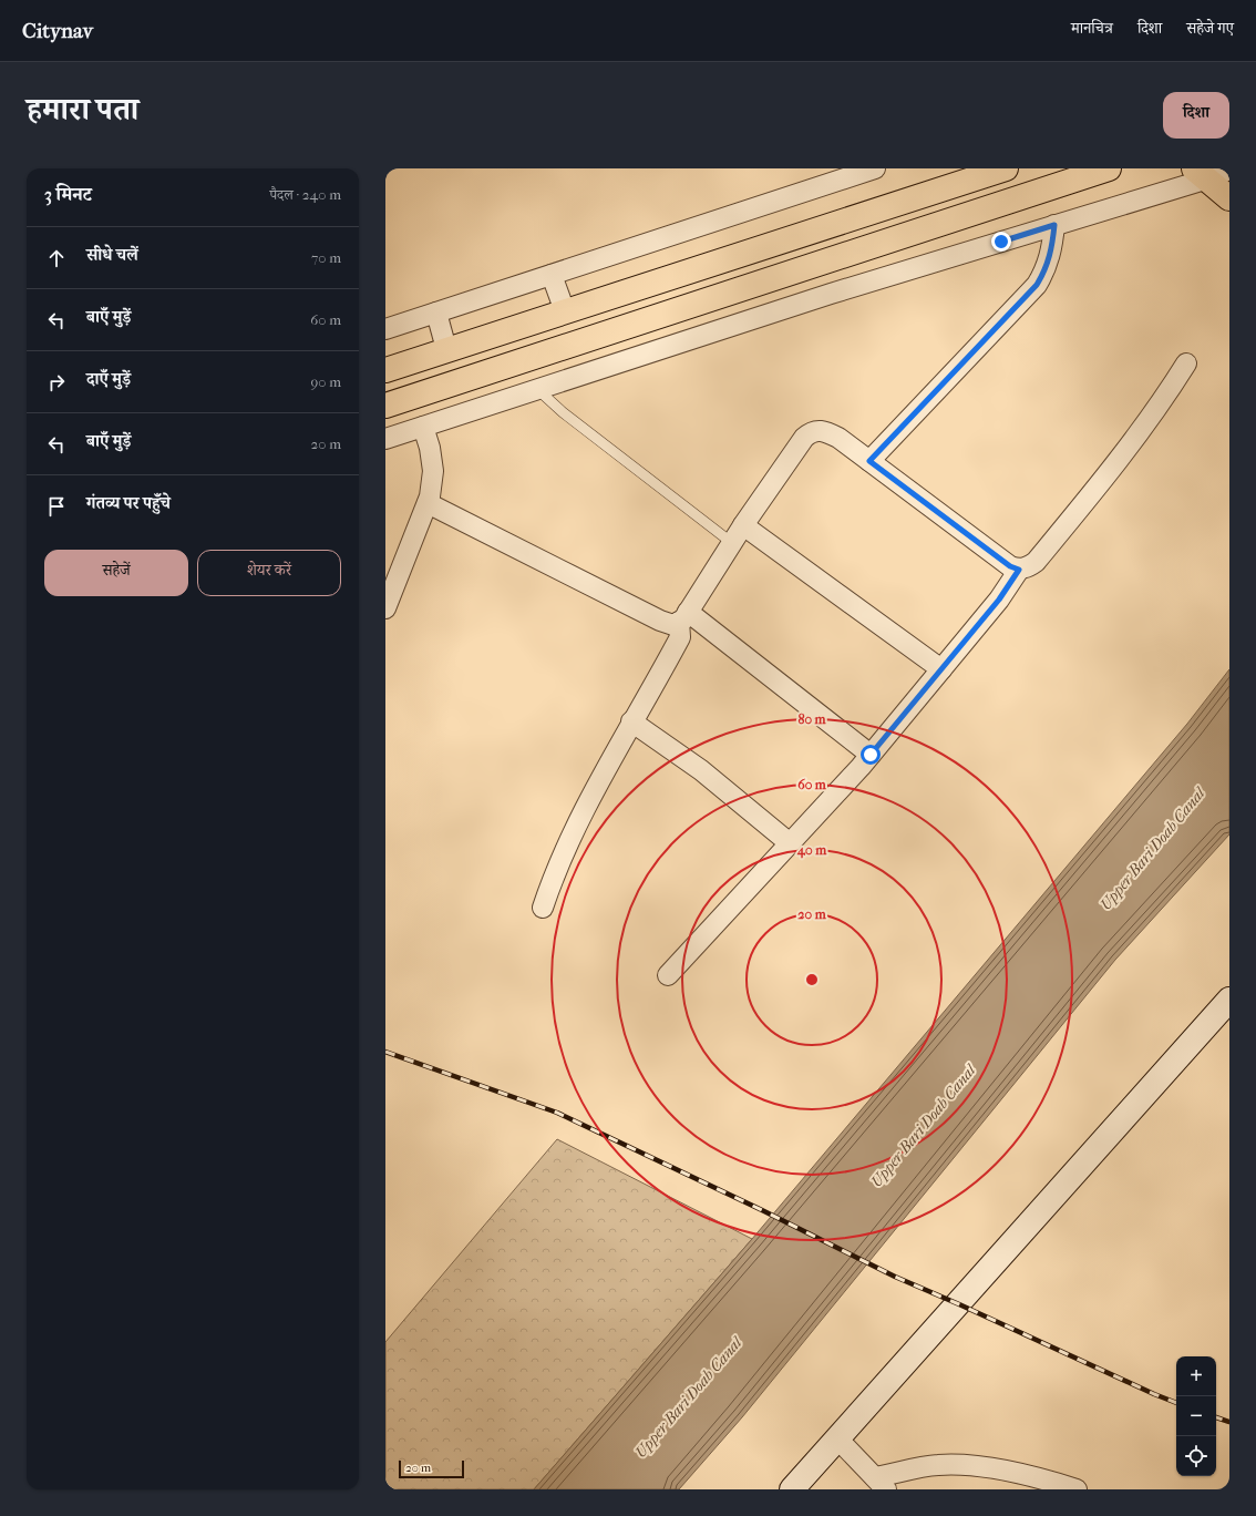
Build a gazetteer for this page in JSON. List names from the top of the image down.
{
  "water": ["Upper Bari Doab Canal"],
  "scale_bar": "20 m",
  "page": {
    "header": "Citynav",
    "nav": ["मानचित्र", "दिशा", "सहेजे गए"],
    "title": "हमारा पता",
    "buttons": [
      "दिशा",
      ["सहेजें", "शेयर करें"]
    ],
    "heading": ["3 मिनट", "पैदल · 240 m"],
    "list": [
      ["सीधे चलें", "70 m"],
      ["बाएँ मुड़ें", "60 m"],
      ["दाएँ मुड़ें", "90 m"],
      ["बाएँ मुड़ें", "20 m"],
      "गंतव्य पर पहुँचे"
    ],
    "map_buttons": ["+", "−"],
    "scale": "20 m"
  },
  "rings": [
    "80 m",
    "60 m",
    "40 m",
    "20 m"
  ]
}
